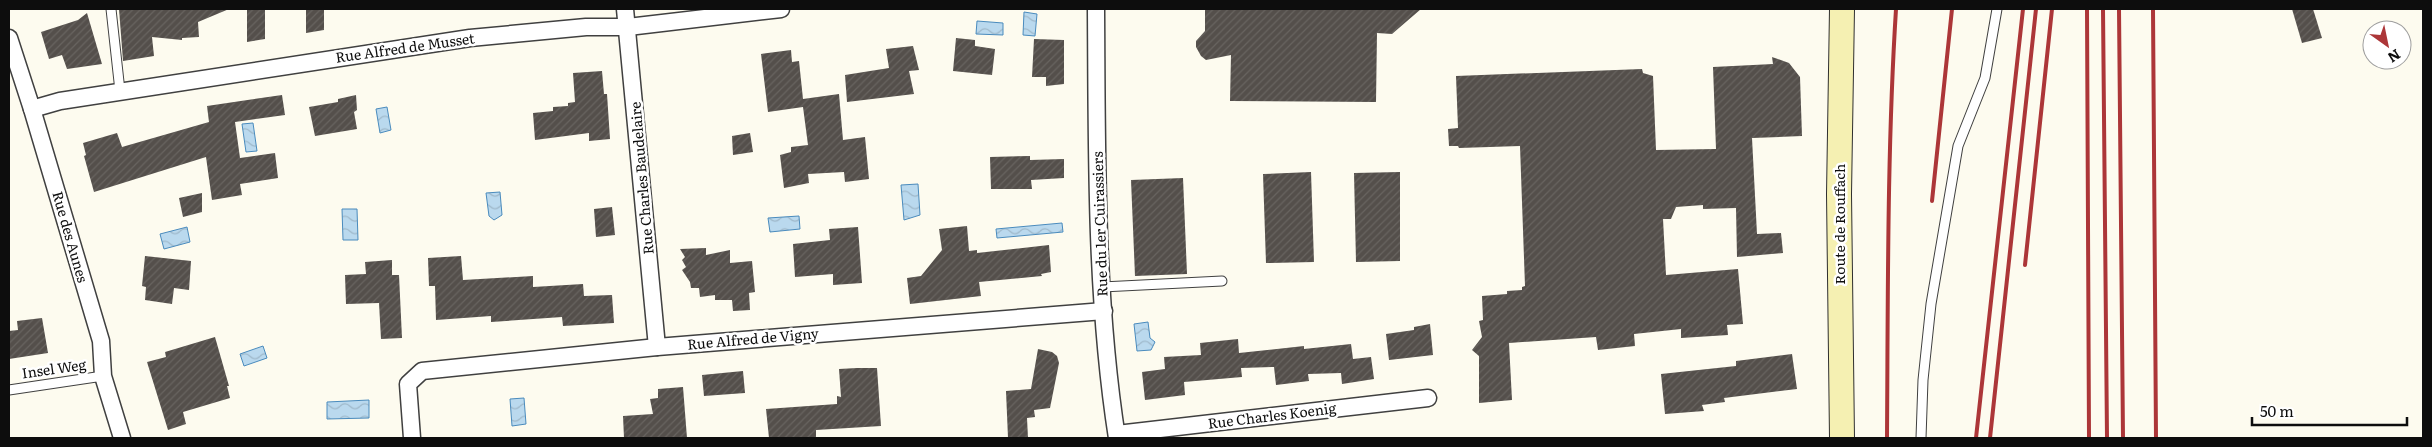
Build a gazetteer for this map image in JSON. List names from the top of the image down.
{
  "streets": {
    "main road": ["Route de Rouffach"],
    "street": [
      "Rue Alfred de Musset",
      "Rue Charles Baudelaire",
      "Rue du 1er Cuirassiers",
      "Rue des Aunes",
      "Rue Alfred de Vigny",
      "Rue Charles Koenig"
    ],
    "lane": ["Insel Weg"]
  },
  "crossings": [
    ["Rue Alfred de Musset", "Rue Charles Baudelaire"],
    ["Rue Alfred de Musset", "Rue des Aunes"],
    ["Rue Charles Baudelaire", "Rue Alfred de Vigny"],
    ["Rue du 1er Cuirassiers", "Rue Alfred de Vigny"],
    ["Rue du 1er Cuirassiers", "Rue Charles Koenig"],
    ["Rue des Aunes", "Insel Weg"]
  ],
  "scale_bar": "50 m",
  "north": "bottom right"
}
